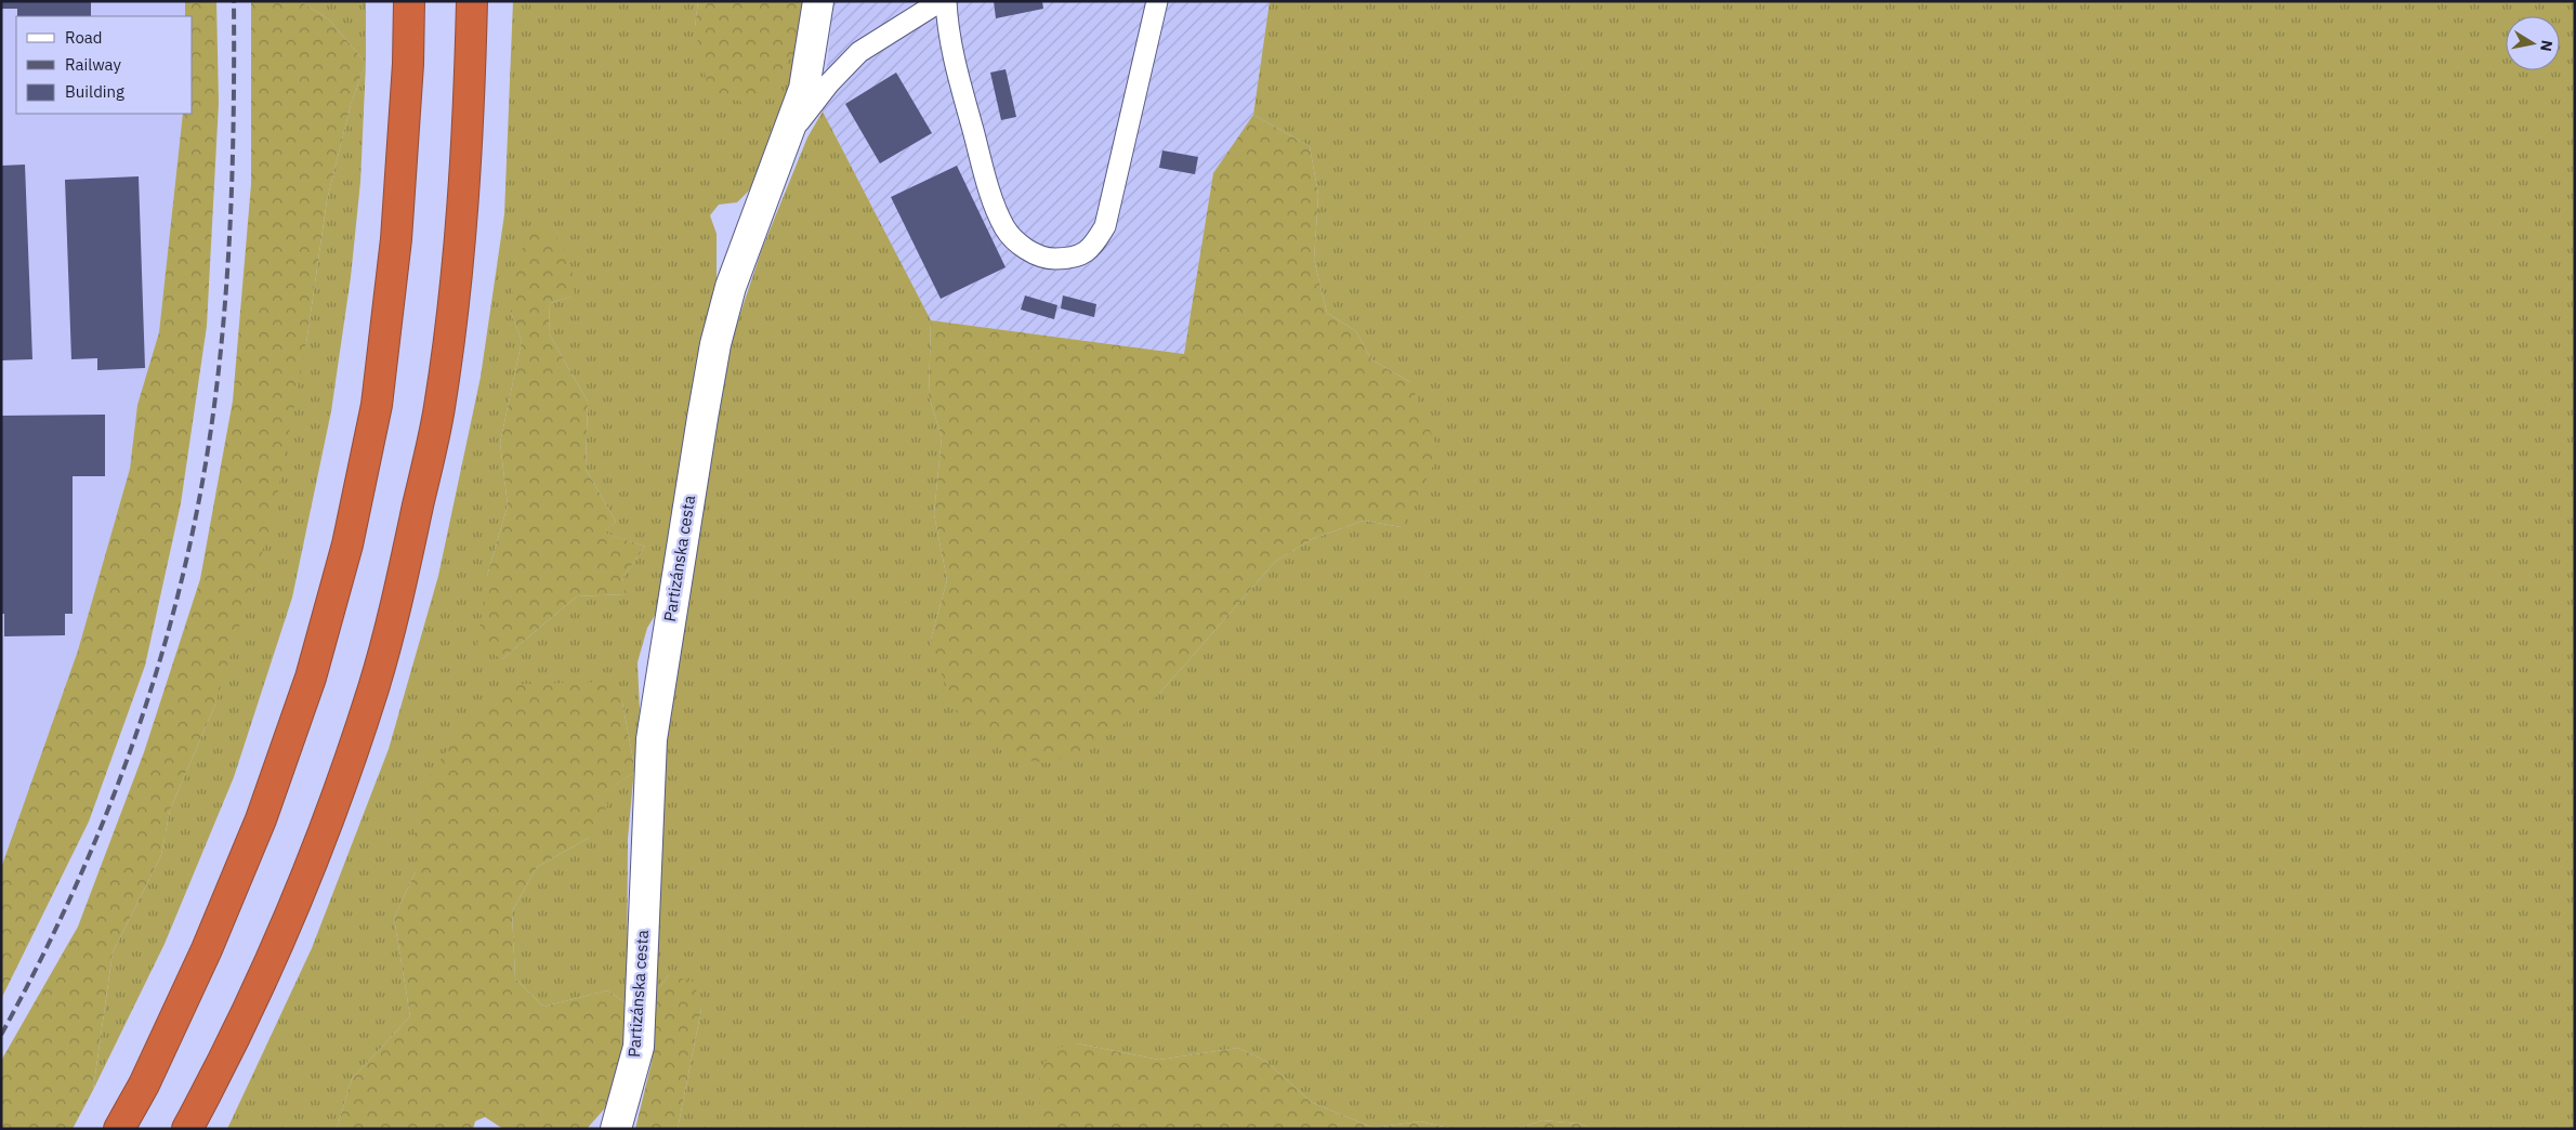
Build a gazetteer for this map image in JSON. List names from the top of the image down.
{
  "streets": {
    "street": ["Partizánska cesta"]
  },
  "legend": ["Road", "Railway", "Building"],
  "north": "right"
}
